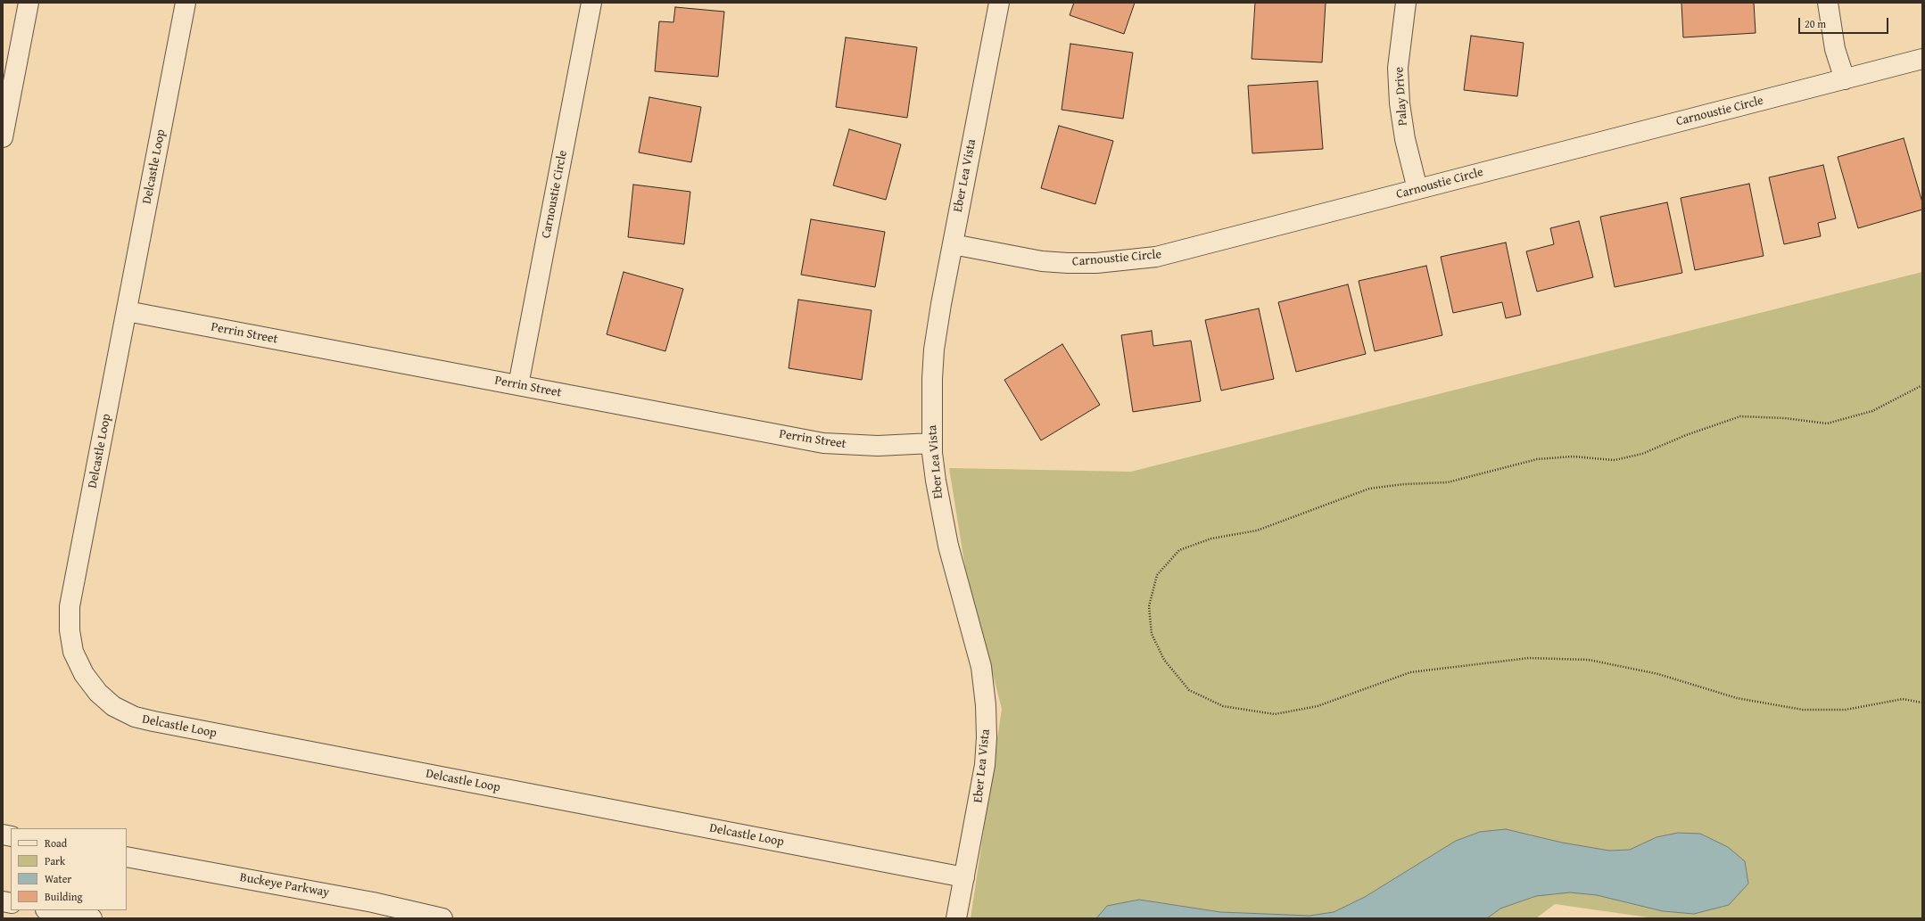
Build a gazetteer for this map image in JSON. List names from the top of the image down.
{
  "streets": {
    "street": [
      "Palay Drive",
      "Carnoustie Circle",
      "Delcastle Loop",
      "Eber Lea Vista",
      "Perrin Street",
      "Buckeye Parkway"
    ]
  },
  "crossings": [
    ["Palay Drive", "Carnoustie Circle"],
    ["Carnoustie Circle", "Eber Lea Vista"],
    ["Carnoustie Circle", "Perrin Street"],
    ["Delcastle Loop", "Eber Lea Vista"],
    ["Delcastle Loop", "Perrin Street"],
    ["Eber Lea Vista", "Perrin Street"]
  ],
  "legend": [
    "Road",
    "Park",
    "Water",
    "Building"
  ],
  "scale_bar": "20 m"
}
